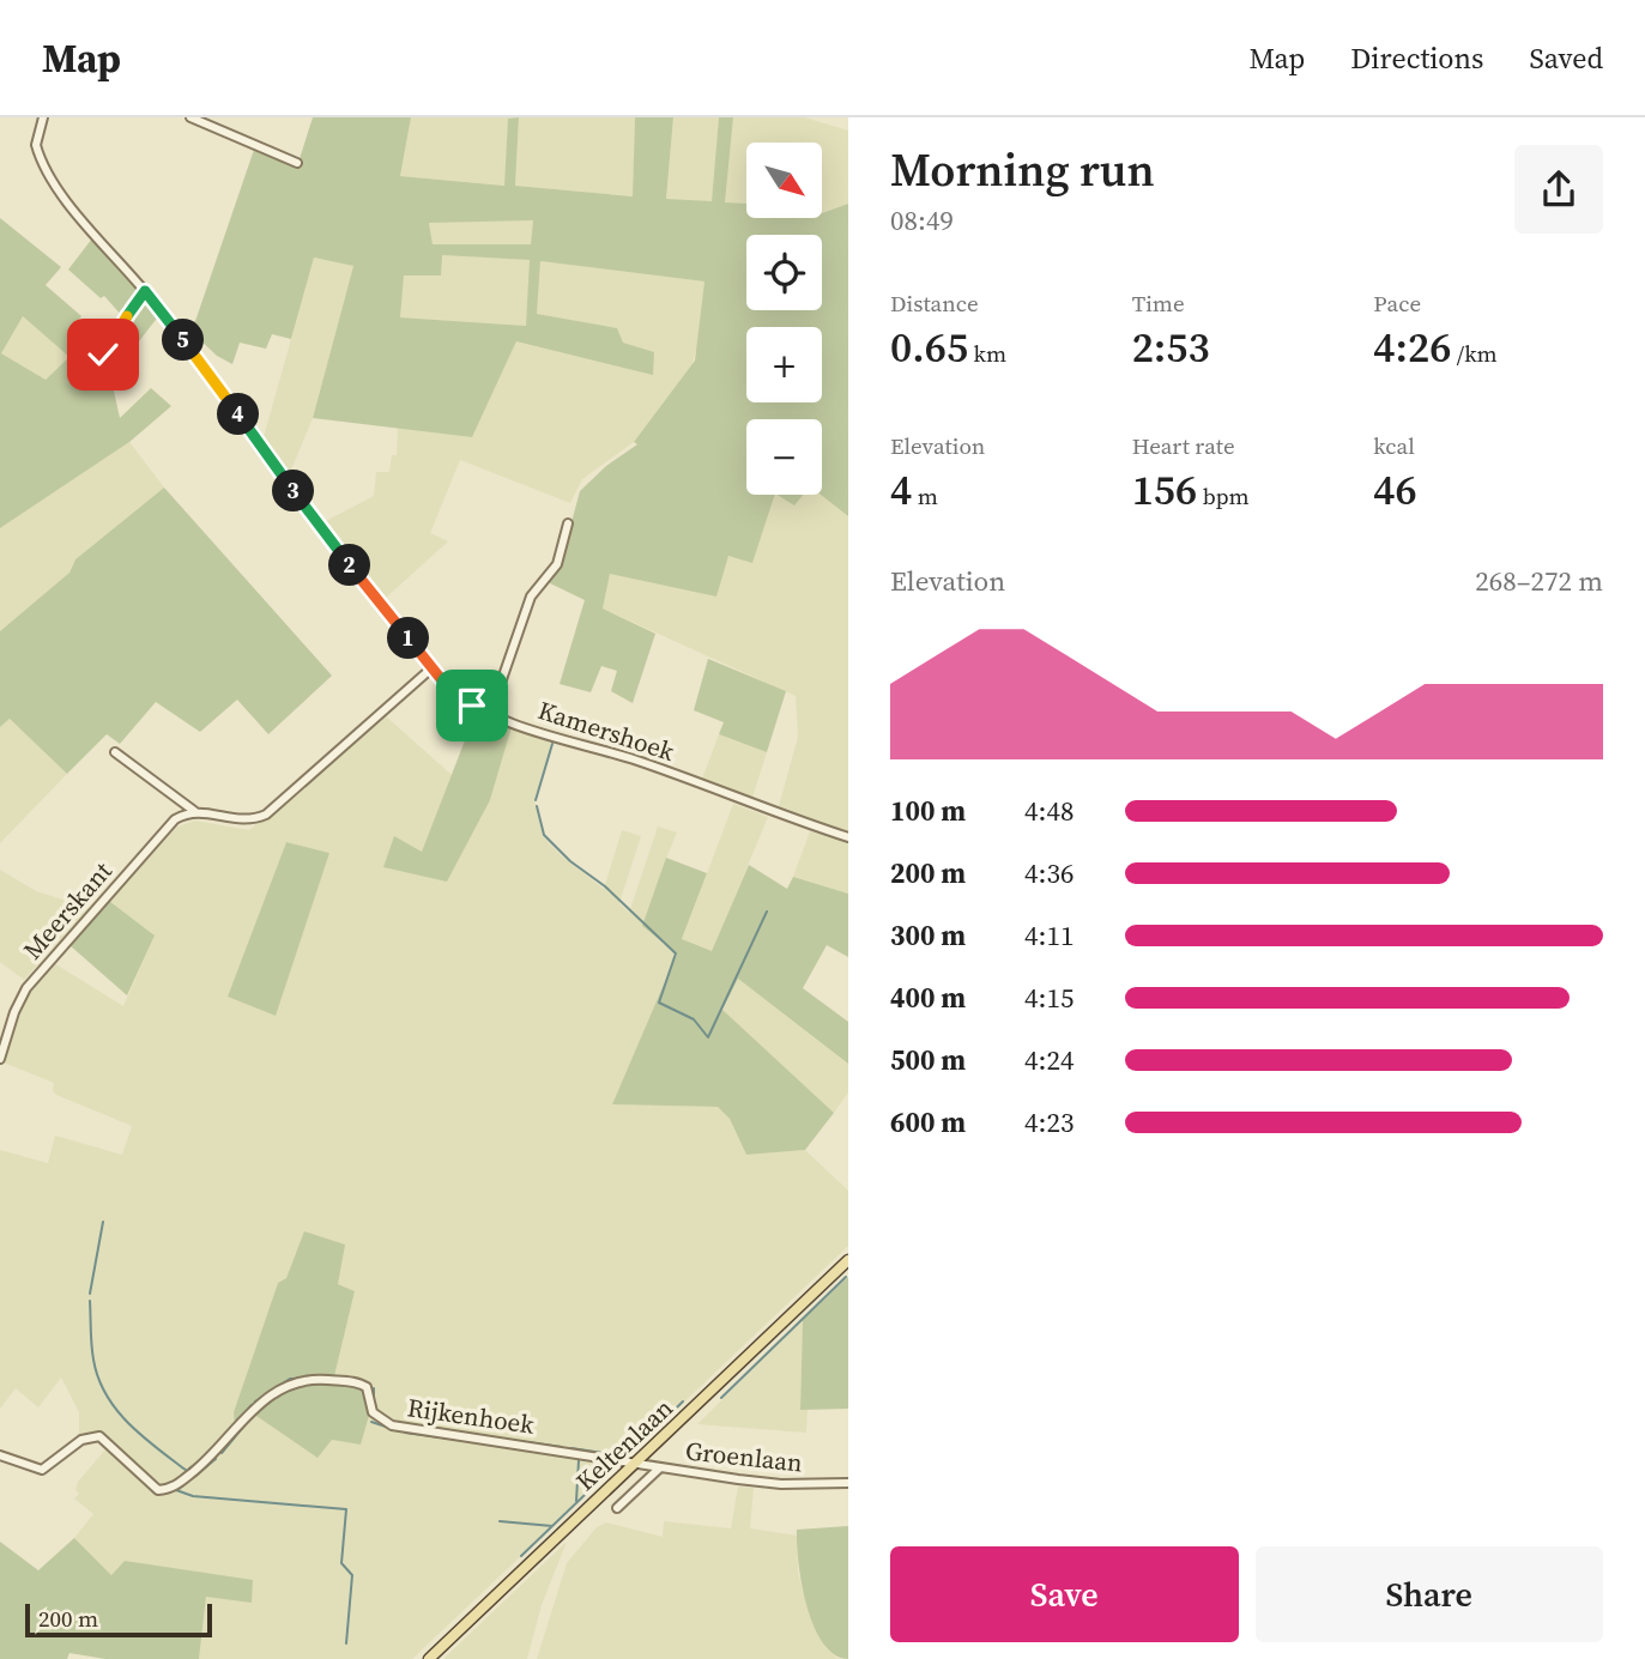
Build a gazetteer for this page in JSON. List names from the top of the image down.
{
  "streets": {
    "main road": ["Keltenlaan"],
    "street": [
      "Kamershoek",
      "Meerskant",
      "Rijkenhoek",
      "Groenlaan"
    ]
  },
  "crossings": [
    ["Rijkenhoek", "Keltenlaan"],
    ["Rijkenhoek", "Groenlaan"],
    ["Keltenlaan", "Groenlaan"]
  ],
  "scale_bar": "200 m",
  "north": "bottom right",
  "page": {
    "header": "Map",
    "nav": ["Map", "Directions", "Saved"],
    "heading": ["Morning run", "08:49"],
    "map_buttons": ["+", "−"],
    "stats": [
      ["Distance", "0.65 km"],
      ["Time", "2:53"],
      ["Pace", "4:26 /km"],
      ["Elevation", "4 m"],
      ["Heart rate", "156 bpm"],
      ["kcal", "46"]
    ],
    "pins": [
      "5",
      "4",
      "3",
      "2",
      "1"
    ],
    "chart": ["Elevation", "268–272 m"],
    "list": [
      {
        "name": "100 m",
        "note": "4:48"
      },
      {
        "name": "200 m",
        "note": "4:36"
      },
      {
        "name": "300 m",
        "note": "4:11"
      },
      {
        "name": "400 m",
        "note": "4:15"
      },
      {
        "name": "500 m",
        "note": "4:24"
      },
      {
        "name": "600 m",
        "note": "4:23"
      }
    ],
    "buttons": ["Save", "Share"],
    "scale": "200 m"
  }
}
